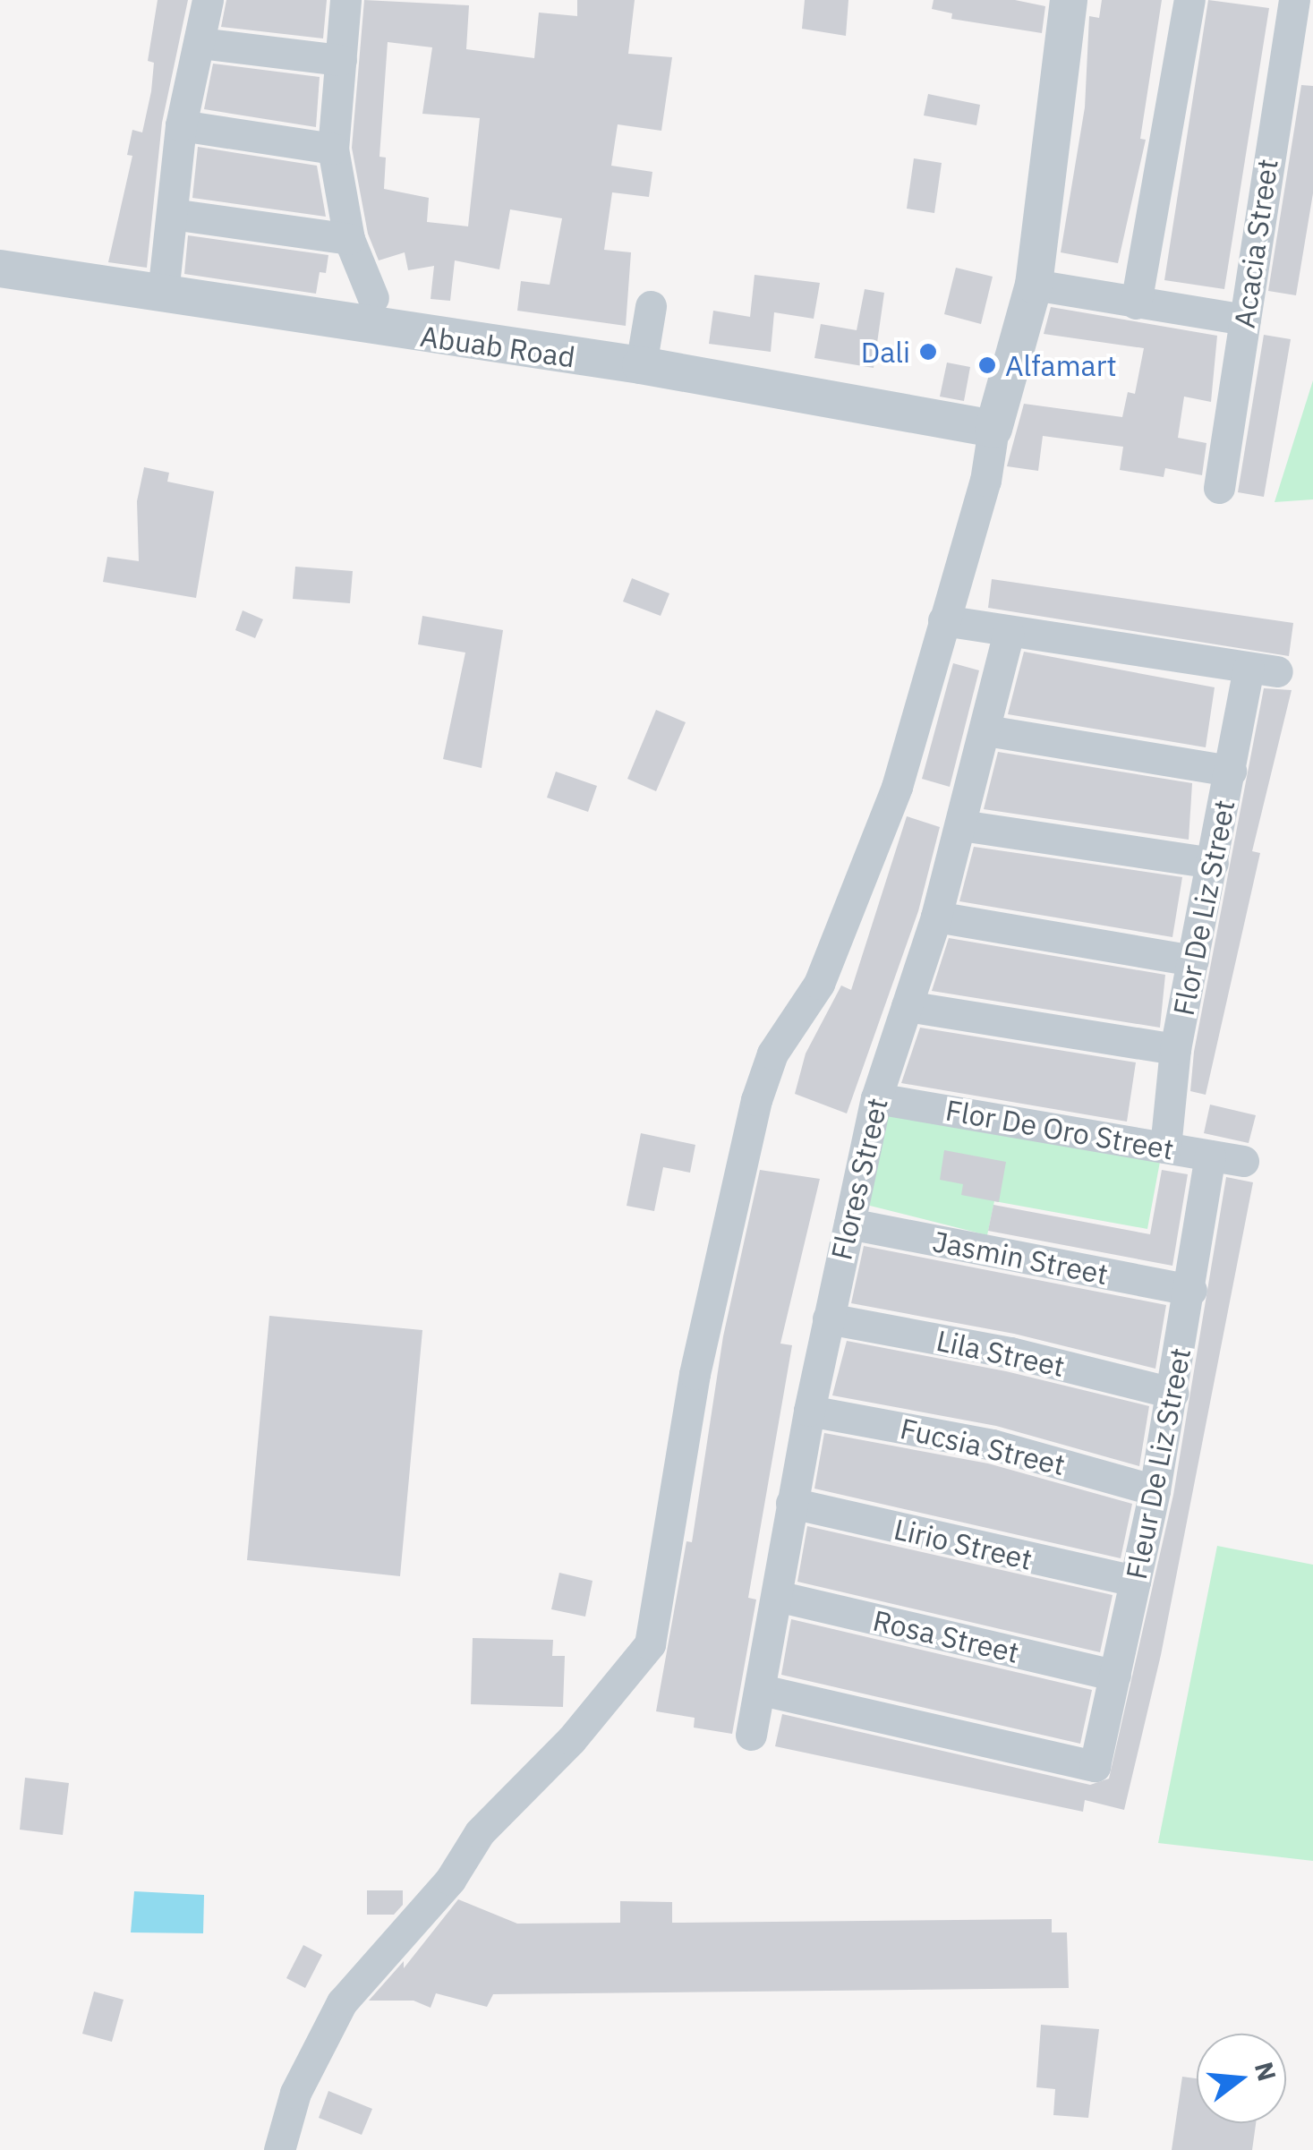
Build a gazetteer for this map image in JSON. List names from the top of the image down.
{
  "streets": {
    "street": [
      "Acacia Street",
      "Abuab Road",
      "Flor De Liz Street",
      "Flor De Oro Street",
      "Flores Street",
      "Jasmin Street",
      "Lila Street",
      "Fucsia Street",
      "Fleur De Liz Street",
      "Lirio Street",
      "Rosa Street"
    ]
  },
  "crossings": [
    ["Flor De Liz Street", "Flor De Oro Street"],
    ["Flor De Liz Street", "Flores Street"],
    ["Flor De Oro Street", "Flores Street"],
    ["Flor De Oro Street", "Fleur De Liz Street"],
    ["Flores Street", "Jasmin Street"],
    ["Flores Street", "Lila Street"],
    ["Flores Street", "Fucsia Street"],
    ["Flores Street", "Fleur De Liz Street"],
    ["Flores Street", "Lirio Street"],
    ["Flores Street", "Rosa Street"],
    ["Jasmin Street", "Fleur De Liz Street"],
    ["Lila Street", "Fleur De Liz Street"],
    ["Fucsia Street", "Fleur De Liz Street"],
    ["Fleur De Liz Street", "Lirio Street"],
    ["Fleur De Liz Street", "Rosa Street"]
  ],
  "places": ["Dali", "Alfamart"],
  "north": "right"
}
